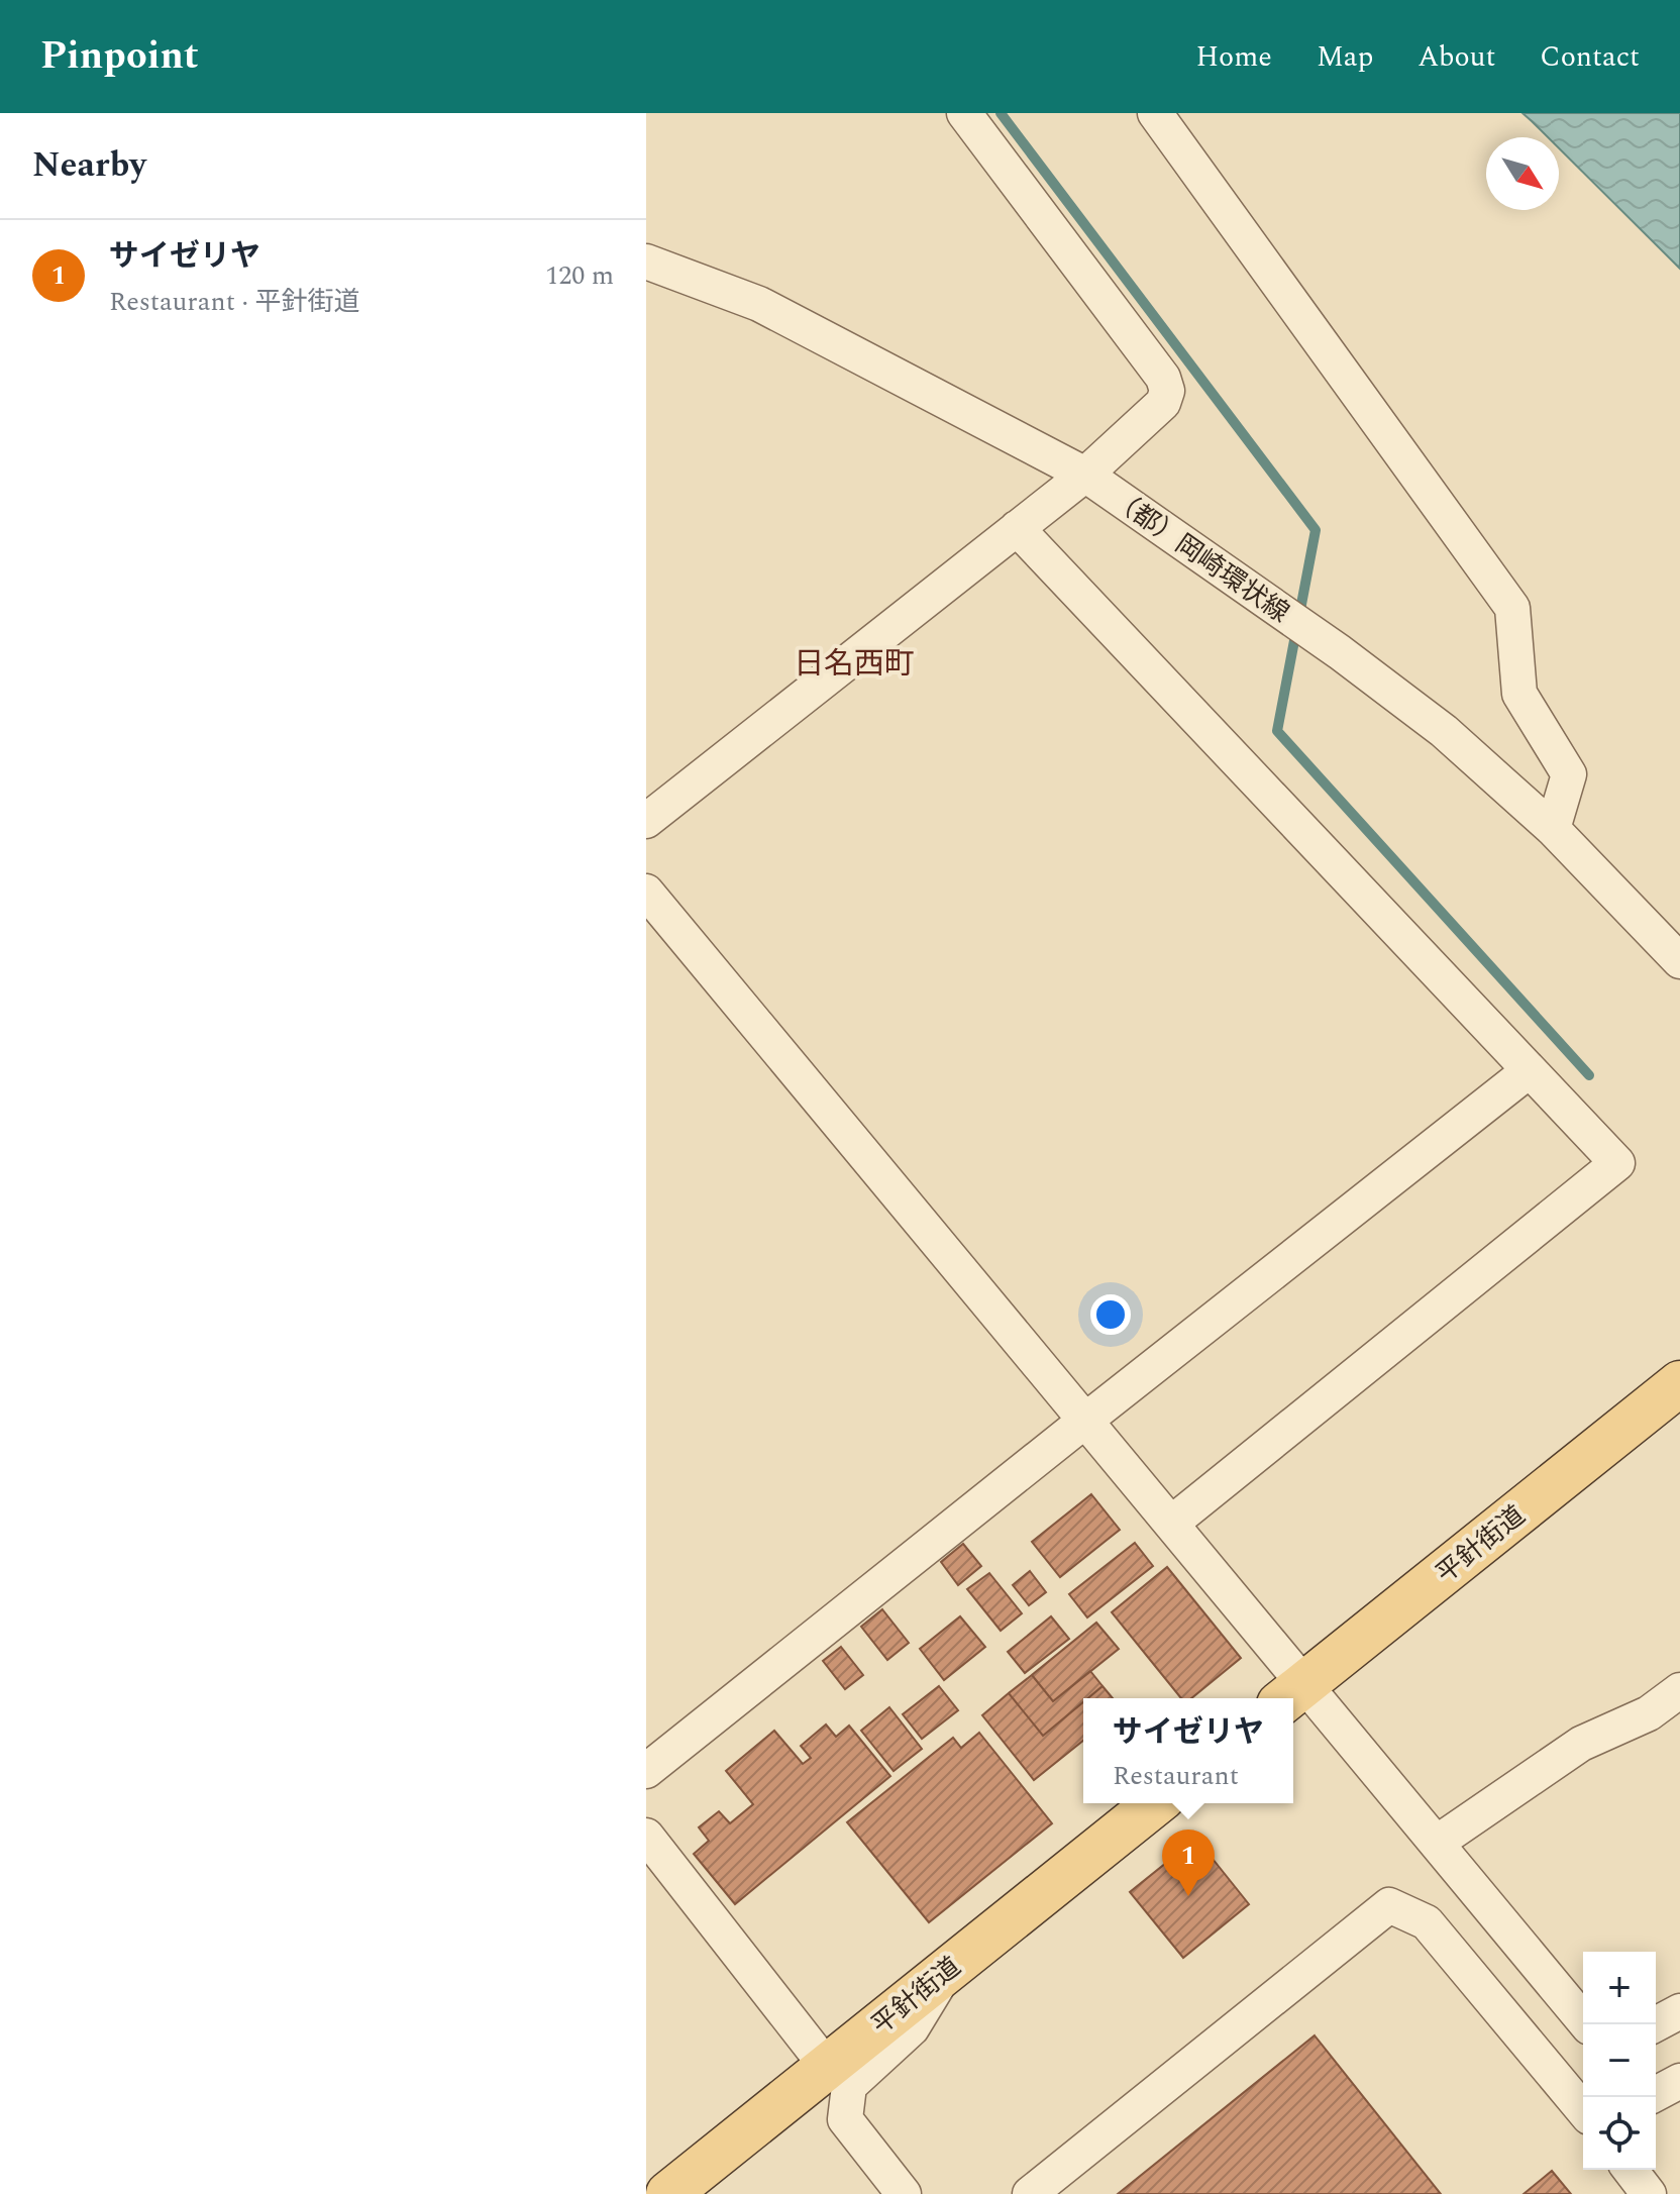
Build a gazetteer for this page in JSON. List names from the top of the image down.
{
  "streets": {
    "main road": ["平針街道"],
    "street": ["（都）岡崎環状線"]
  },
  "districts": ["日名西町"],
  "north": "bottom right",
  "page": {
    "header": "Pinpoint",
    "nav": [
      "Home",
      "Map",
      "About",
      "Contact"
    ],
    "heading": "Nearby",
    "list": [
      {
        "mark": "1",
        "name": "サイゼリヤ",
        "note": "Restaurant · 平針街道",
        "value": "120 m"
      }
    ],
    "popup": ["サイゼリヤ", "Restaurant"],
    "pins": "1",
    "map_buttons": ["+", "−"]
  }
}
